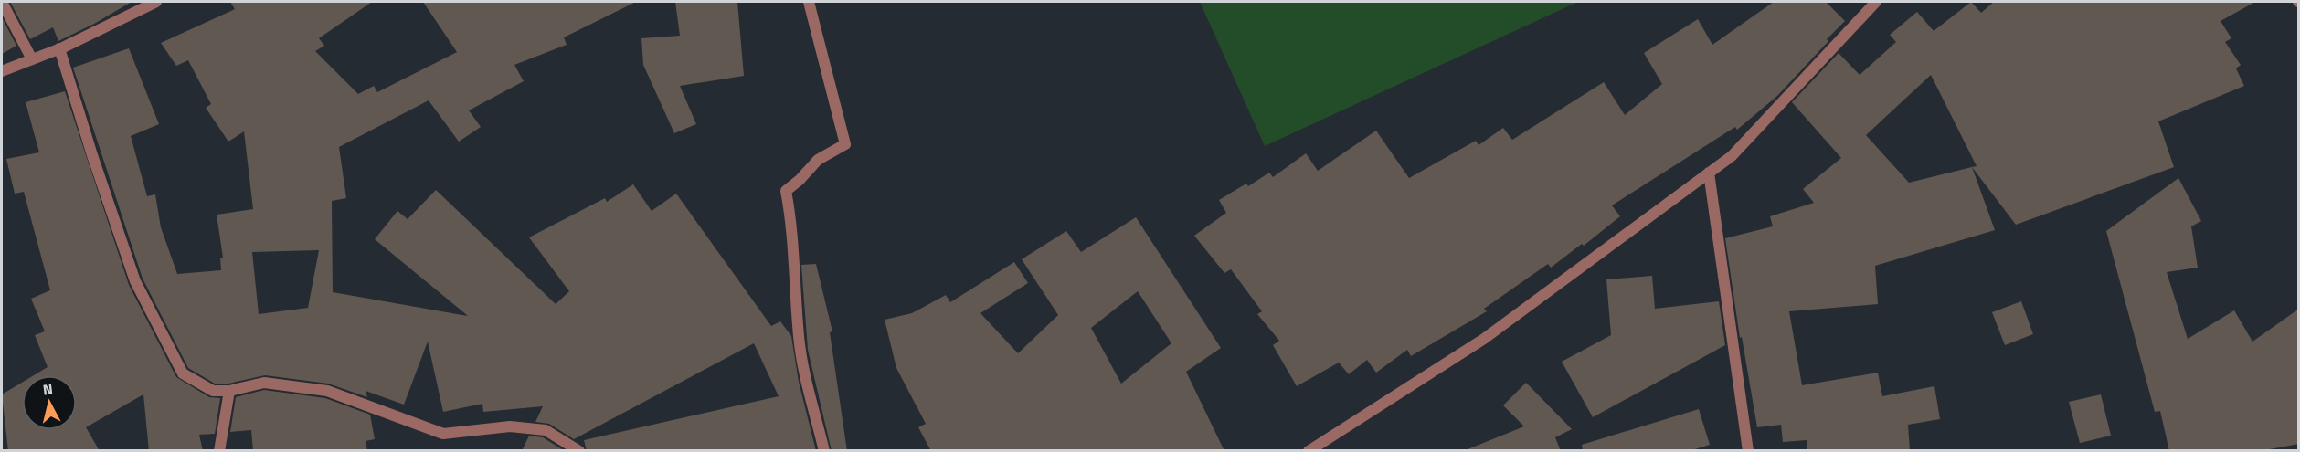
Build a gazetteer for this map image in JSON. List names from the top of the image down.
{
  "north": "top"
}
